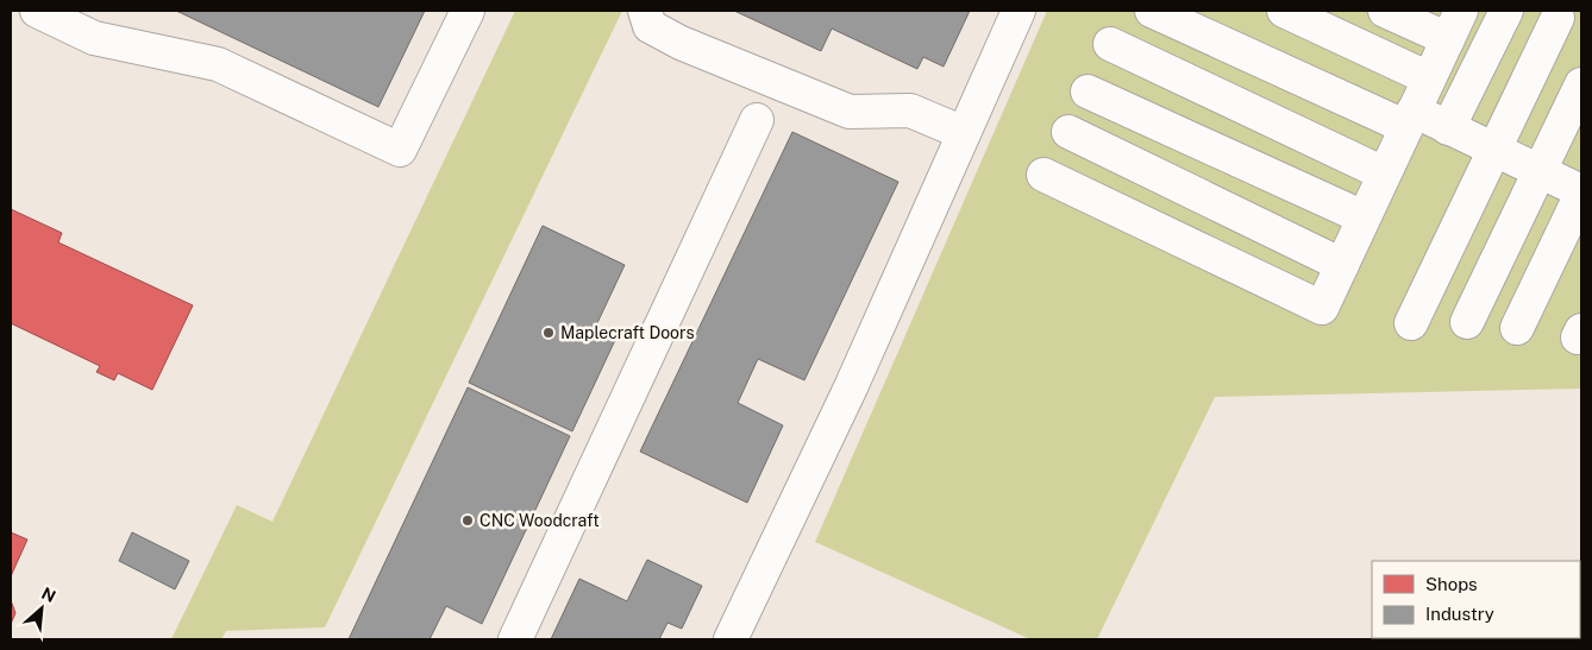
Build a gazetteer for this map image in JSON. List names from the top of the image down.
{
  "places": ["Maplecraft Doors", "CNC Woodcraft"],
  "legend": ["Shops", "Industry"],
  "north": "top right"
}
